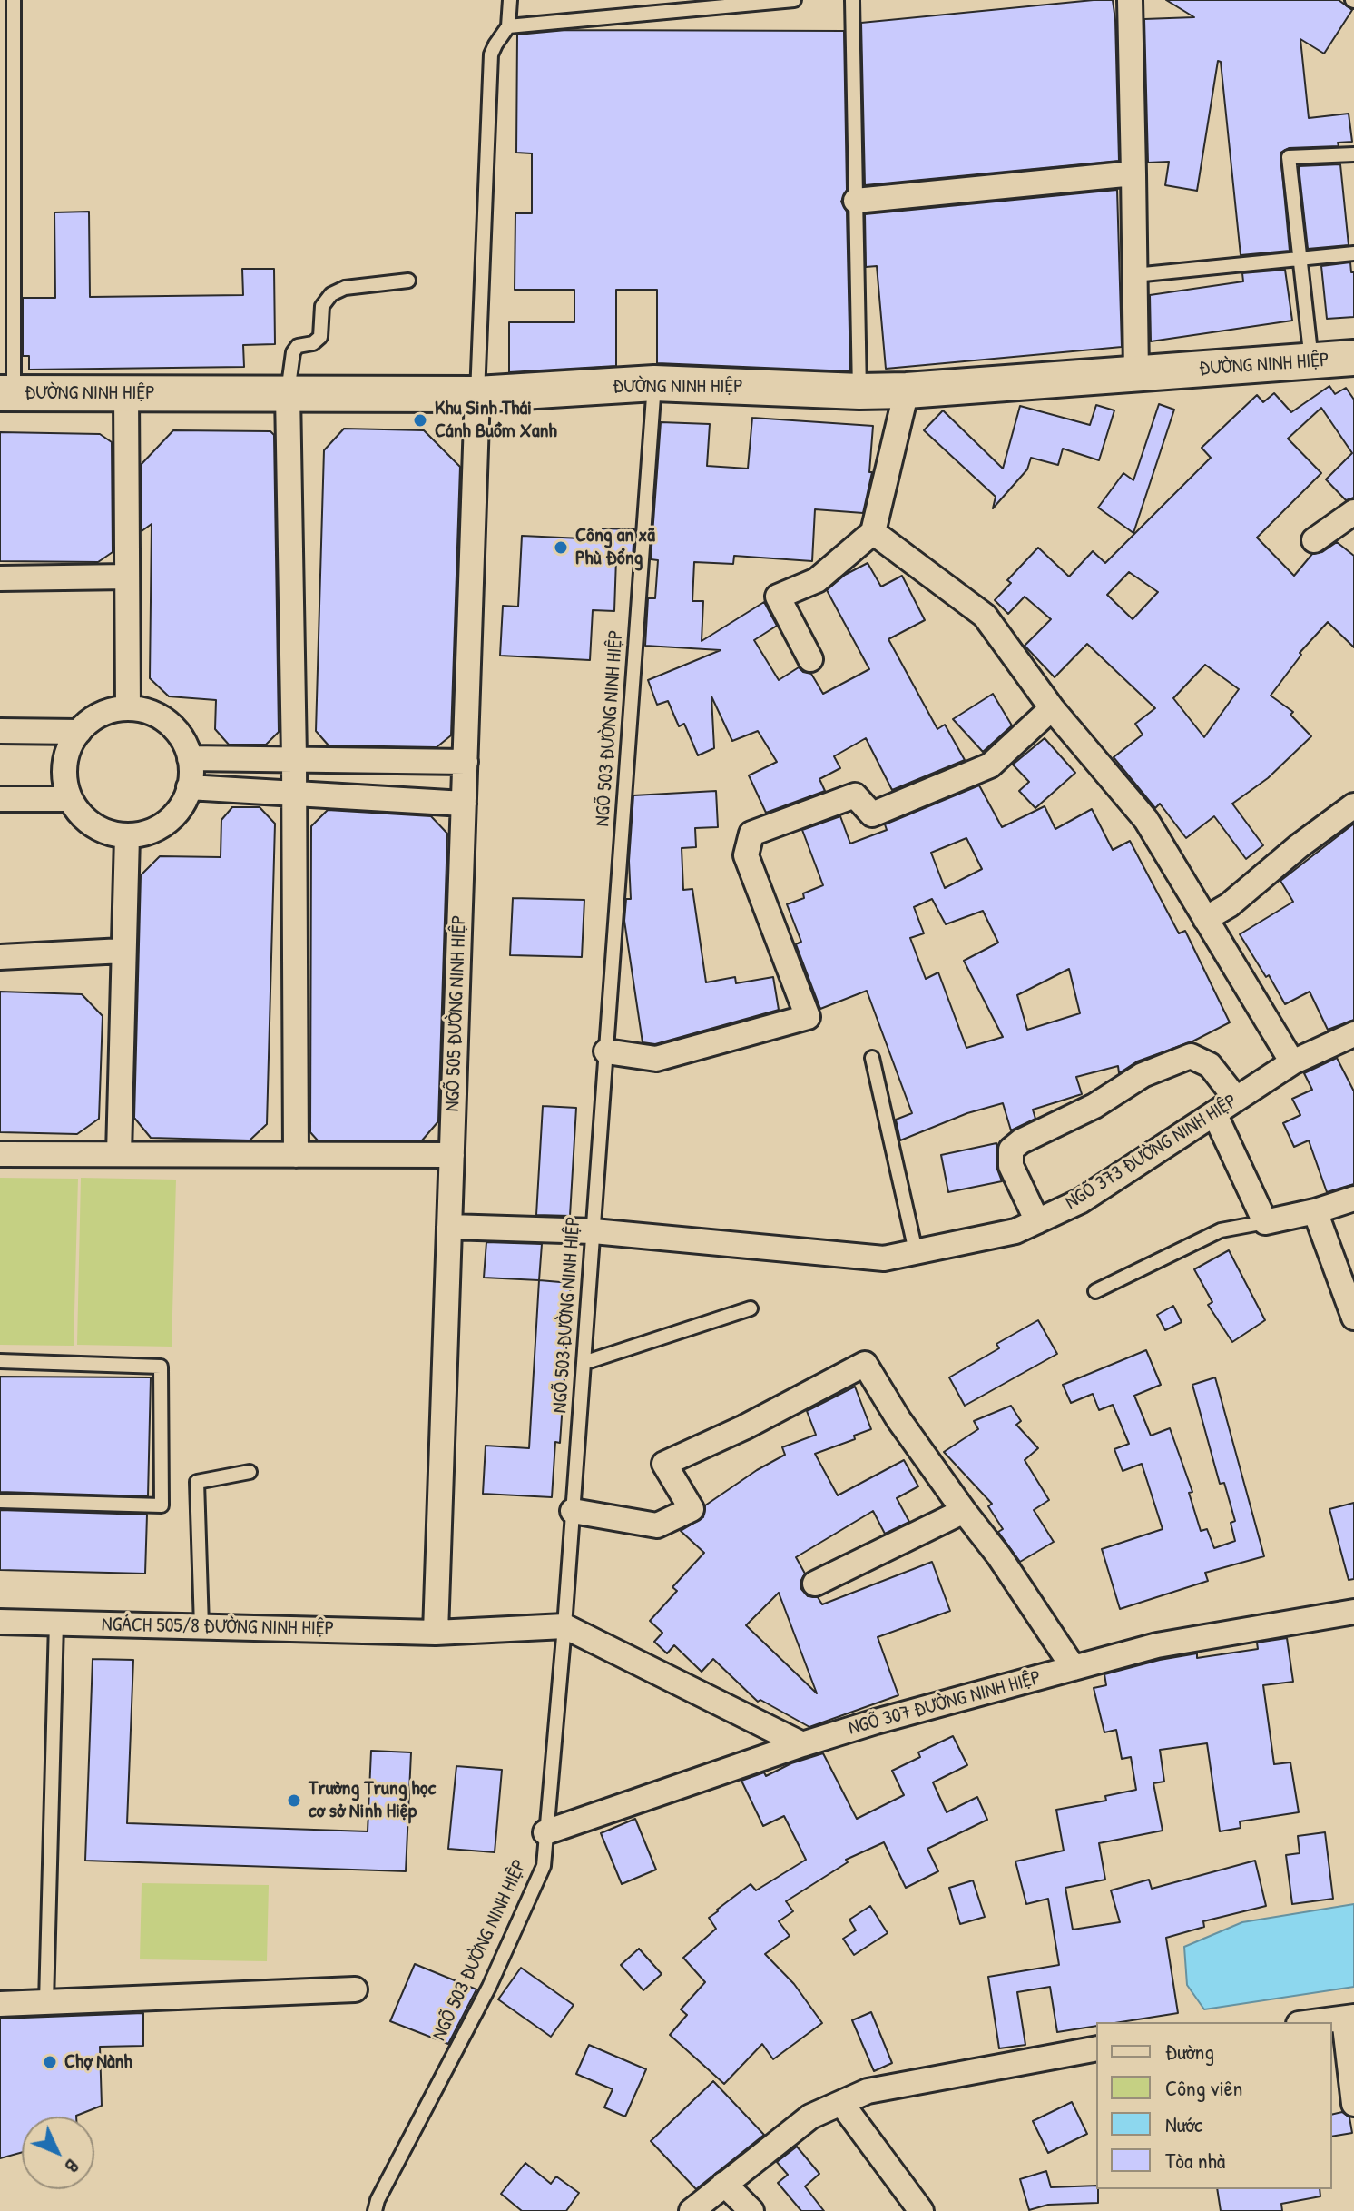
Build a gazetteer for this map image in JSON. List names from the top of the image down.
{
  "streets": {
    "main road": ["ĐƯỜNG NINH HIỆP"],
    "street": [
      "NGÕ 505 ĐƯỜNG NINH HIỆP",
      "NGÕ 373 ĐƯỜNG NINH HIỆP",
      "NGÁCH 505/8 ĐƯỜNG NINH HIỆP",
      "NGÕ 307 ĐƯỜNG NINH HIỆP"
    ],
    "lane": ["NGÕ 503 ĐƯỜNG NINH HIỆP"]
  },
  "crossings": [
    ["ĐƯỜNG NINH HIỆP", "NGÕ 503 ĐƯỜNG NINH HIỆP"],
    ["ĐƯỜNG NINH HIỆP", "NGÕ 505 ĐƯỜNG NINH HIỆP"],
    ["NGÕ 503 ĐƯỜNG NINH HIỆP", "NGÕ 373 ĐƯỜNG NINH HIỆP"],
    ["NGÕ 503 ĐƯỜNG NINH HIỆP", "NGÁCH 505/8 ĐƯỜNG NINH HIỆP"],
    ["NGÕ 503 ĐƯỜNG NINH HIỆP", "NGÕ 307 ĐƯỜNG NINH HIỆP"],
    ["NGÕ 505 ĐƯỜNG NINH HIỆP", "NGÕ 373 ĐƯỜNG NINH HIỆP"],
    ["NGÕ 505 ĐƯỜNG NINH HIỆP", "NGÁCH 505/8 ĐƯỜNG NINH HIỆP"]
  ],
  "places": [
    "Khu Sinh Thái Cánh Buồm Xanh",
    "Công an xã Phù Đổng",
    "Trường Trung học cơ sở Ninh Hiệp",
    "Chợ Nành"
  ],
  "legend": [
    "Đường",
    "Công viên",
    "Nước",
    "Tòa nhà"
  ],
  "north": "bottom right"
}
